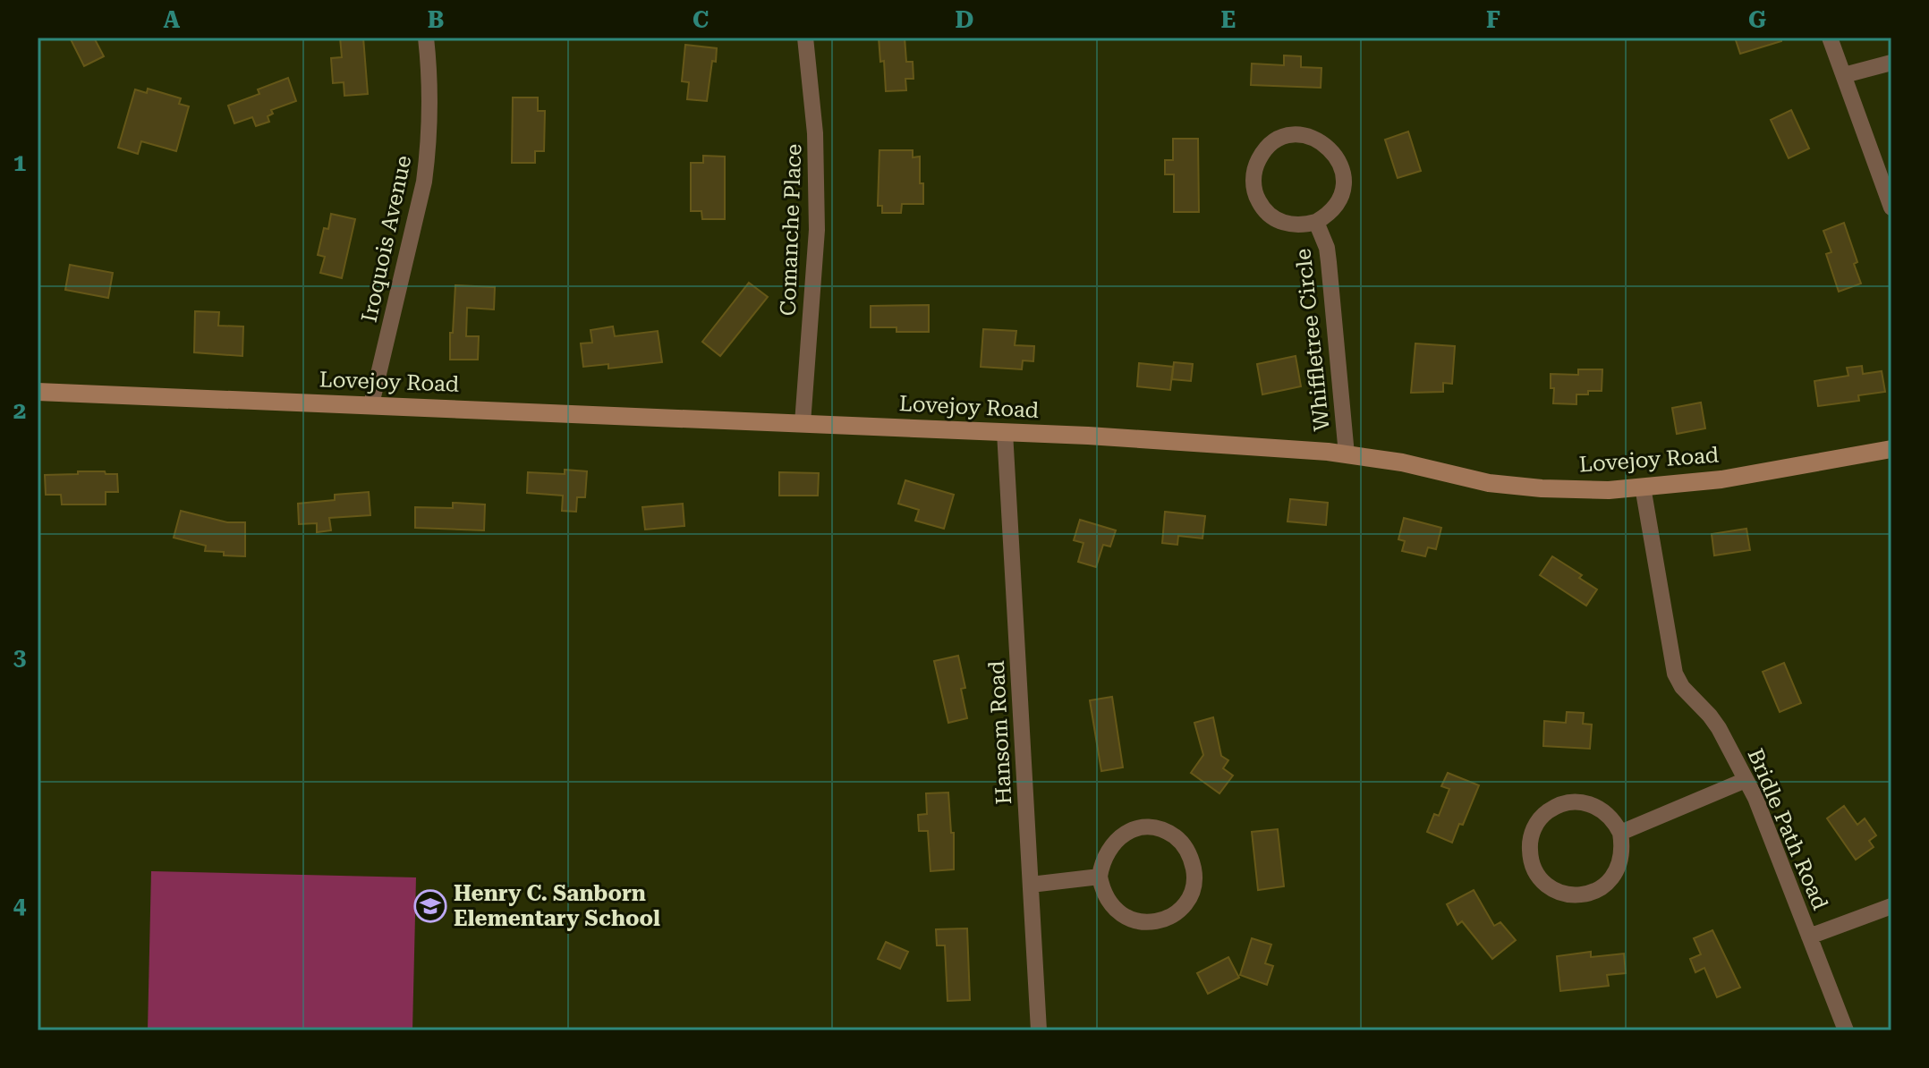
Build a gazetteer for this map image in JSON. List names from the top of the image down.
{
  "streets": {
    "main road": ["Lovejoy Road"],
    "street": [
      "Comanche Place",
      "Iroquois Avenue",
      "Whiffletree Circle",
      "Hansom Road",
      "Bridle Path Road"
    ]
  },
  "crossings": [
    ["Comanche Place", "Lovejoy Road"],
    ["Iroquois Avenue", "Lovejoy Road"],
    ["Whiffletree Circle", "Lovejoy Road"],
    ["Lovejoy Road", "Hansom Road"],
    ["Lovejoy Road", "Bridle Path Road"]
  ],
  "places": {
    "school or university": ["Henry C. Sanborn Elementary School"]
  },
  "grid": {
    "columns": [
      "A",
      "B",
      "C",
      "D",
      "E",
      "F",
      "G"
    ],
    "rows": [
      "1",
      "2",
      "3",
      "4"
    ]
  }
}
